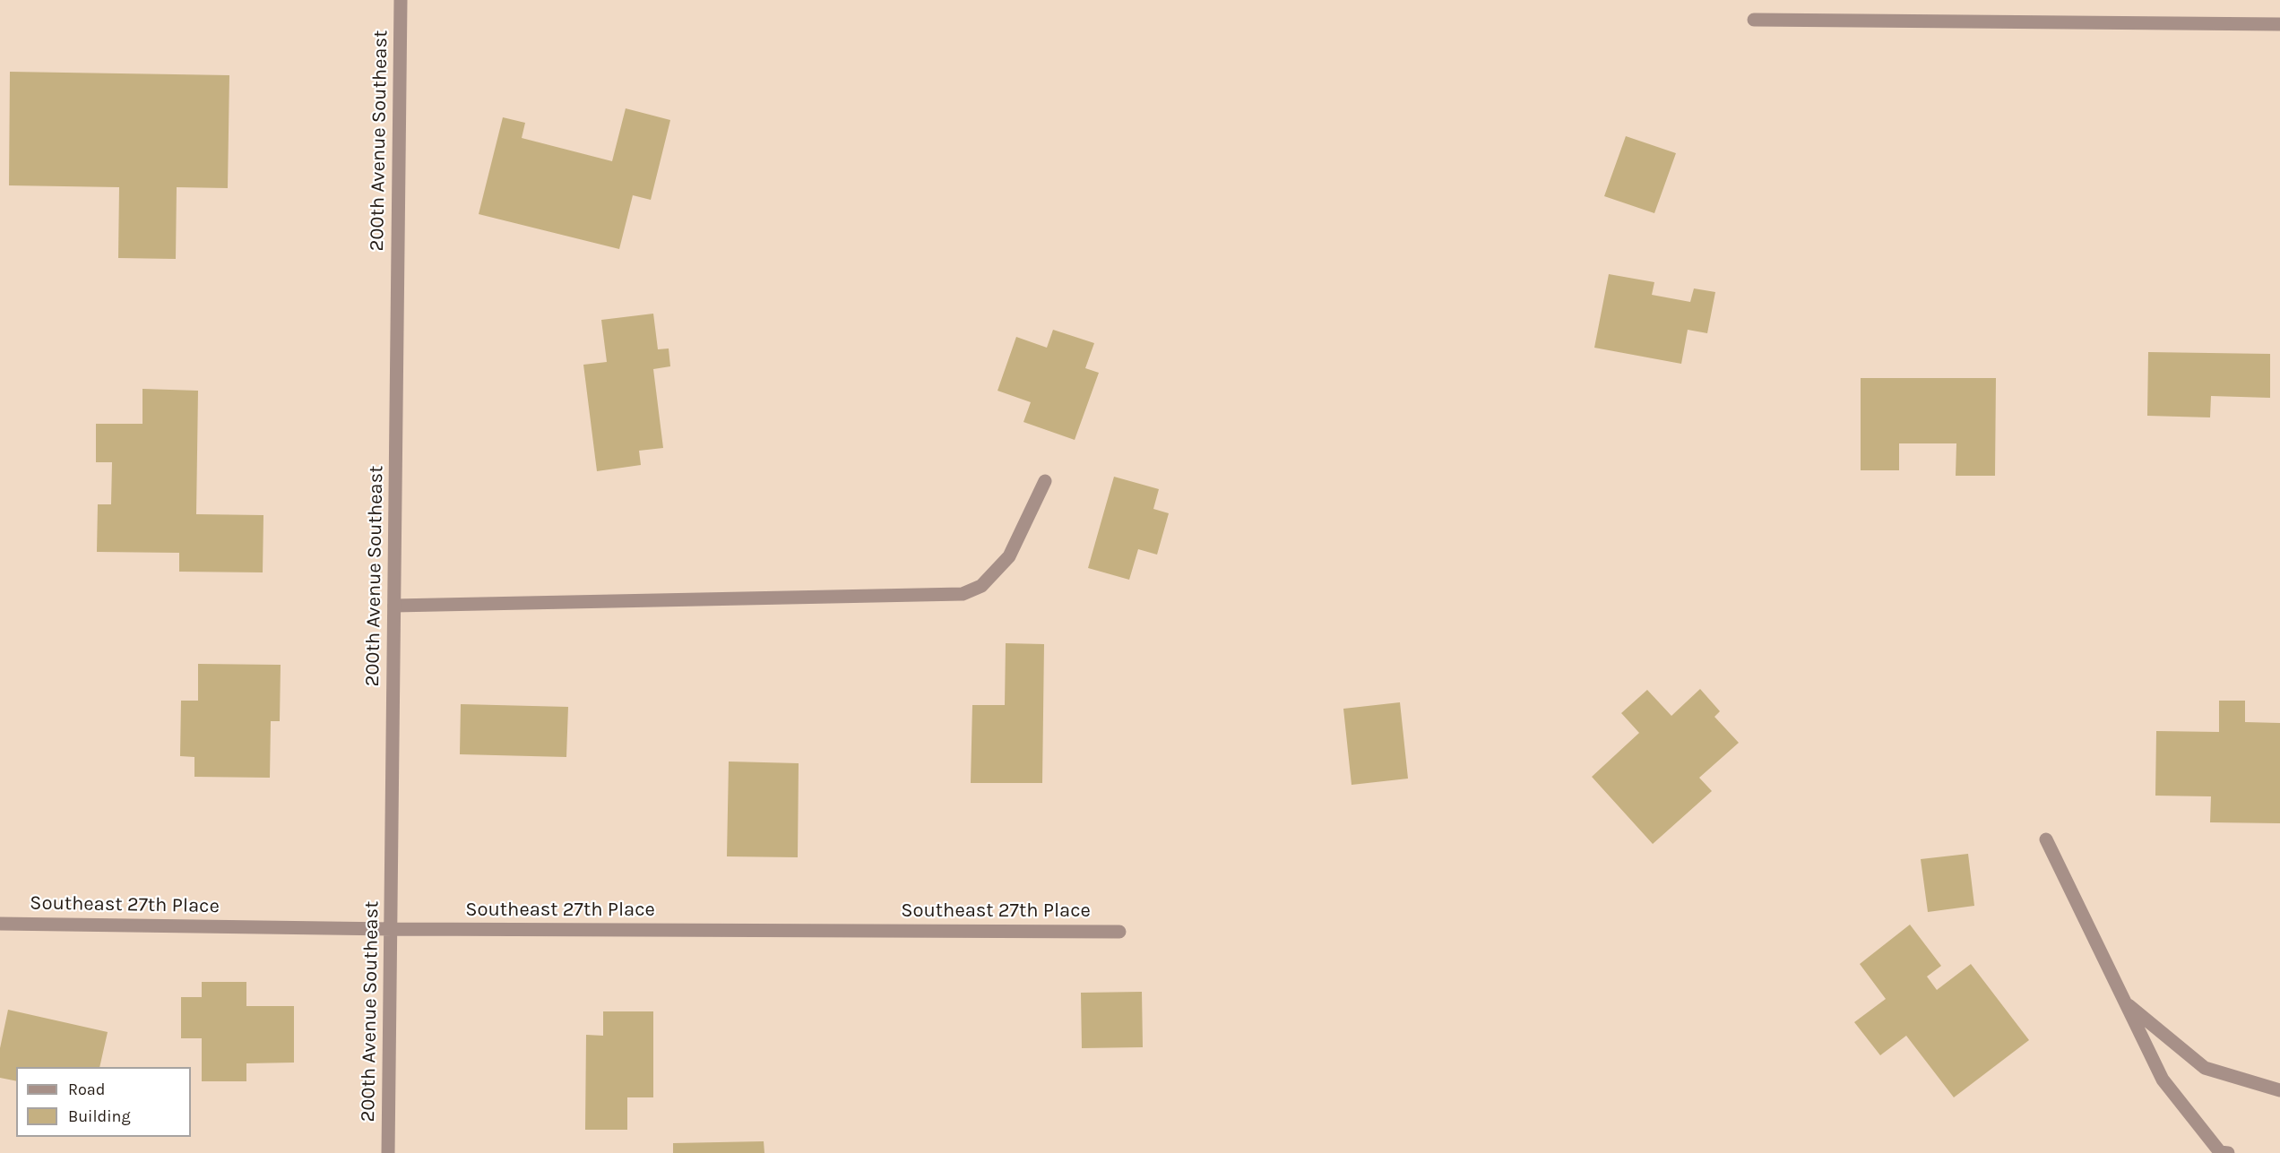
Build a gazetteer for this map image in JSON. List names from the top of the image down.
{
  "streets": {
    "street": ["200th Avenue Southeast", "Southeast 27th Place"]
  },
  "crossings": [
    ["200th Avenue Southeast", "Southeast 27th Place"]
  ],
  "legend": ["Road", "Building"]
}
